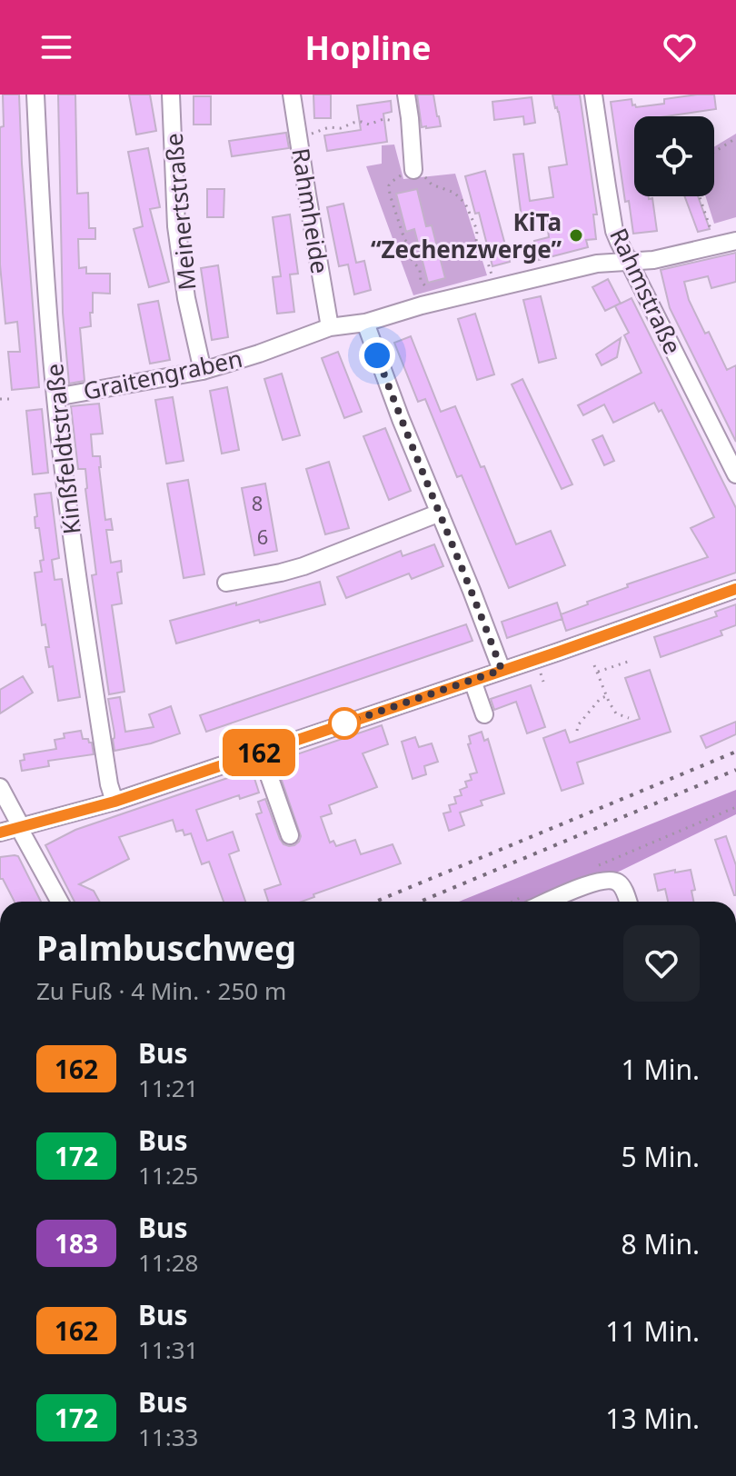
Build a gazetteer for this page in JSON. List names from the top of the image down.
{
  "streets": {
    "street": [
      "Rahmheide",
      "Meinertstraße",
      "Rahmstraße",
      "Graitengraben",
      "Kinßfeldtstraße"
    ]
  },
  "crossings": [
    ["Rahmheide", "Graitengraben"],
    ["Meinertstraße", "Graitengraben"],
    ["Rahmstraße", "Graitengraben"],
    ["Graitengraben", "Kinßfeldtstraße"]
  ],
  "places": ["KiTa “Zechenzwerge”"],
  "lines": ["bus line 162"],
  "house_numbers": ["8", "6"],
  "page": {
    "header": "Hopline",
    "on_map": "162",
    "heading": ["Palmbuschweg", "Zu Fuß · 4 Min. · 250 m"],
    "list": [
      {
        "mark": "162",
        "name": "Bus",
        "note": "11:21",
        "value": "1 Min."
      },
      {
        "mark": "172",
        "name": "Bus",
        "note": "11:25",
        "value": "5 Min."
      },
      {
        "mark": "183",
        "name": "Bus",
        "note": "11:28",
        "value": "8 Min."
      },
      {
        "mark": "162",
        "name": "Bus",
        "note": "11:31",
        "value": "11 Min."
      },
      {
        "mark": "172",
        "name": "Bus",
        "note": "11:33",
        "value": "13 Min."
      }
    ]
  }
}
